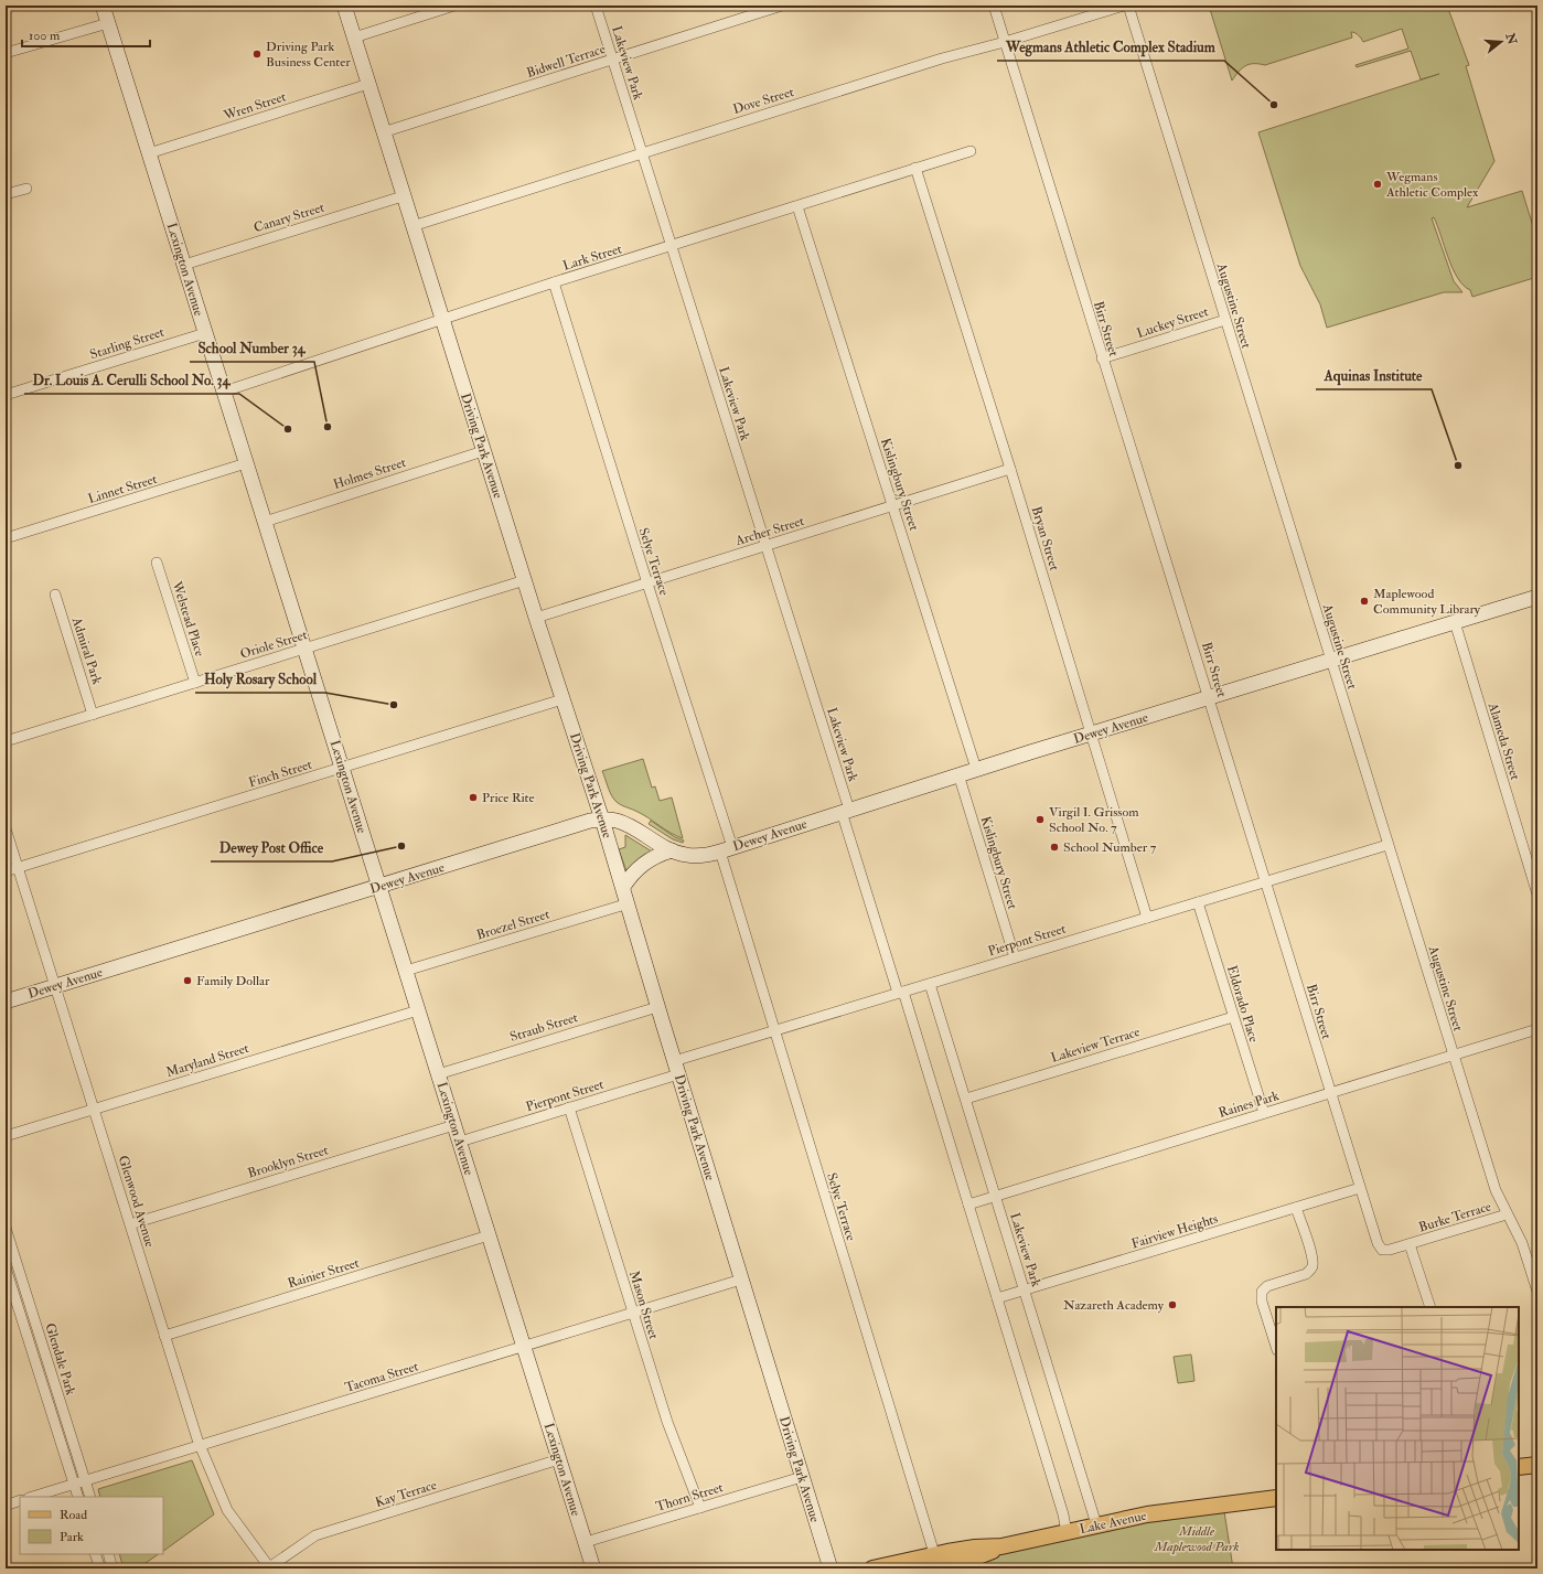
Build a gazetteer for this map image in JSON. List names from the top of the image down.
{
  "streets": {
    "main road": ["Lake Avenue"],
    "street": [
      "Bidwell Terrace",
      "Lakeview Park",
      "Dove Street",
      "Wren Street",
      "Canary Street",
      "Lark Street",
      "Lexington Avenue",
      "Augustine Street",
      "Luckey Street",
      "Birr Street",
      "Starling Street",
      "Driving Park Avenue",
      "Holmes Street",
      "Kislingbury Street",
      "Linnet Street",
      "Archer Street",
      "Bryan Street",
      "Selye Terrace",
      "Welstead Place",
      "Oriole Street",
      "Admiral Park",
      "Dewey Avenue",
      "Alameda Street",
      "Finch Street",
      "Broezel Street",
      "Pierpont Street",
      "Eldorado Place",
      "Straub Street",
      "Lakeview Terrace",
      "Maryland Street",
      "Raines Park",
      "Brooklyn Street",
      "Glenwood Avenue",
      "Burke Terrace",
      "Fairview Heights",
      "Rainier Street",
      "Mason Street",
      "Glendale Park",
      "Tacoma Street",
      "Kay Terrace",
      "Thorn Street"
    ]
  },
  "crossings": [
    ["Bidwell Terrace", "Lakeview Park"],
    ["Bidwell Terrace", "Driving Park Avenue"],
    ["Lakeview Park", "Dove Street"],
    ["Lakeview Park", "Lark Street"],
    ["Lakeview Park", "Archer Street"],
    ["Lakeview Park", "Dewey Avenue"],
    ["Lakeview Park", "Pierpont Street"],
    ["Lakeview Park", "Lakeview Terrace"],
    ["Lakeview Park", "Raines Park"],
    ["Lakeview Park", "Fairview Heights"],
    ["Lakeview Park", "Lake Avenue"],
    ["Dove Street", "Augustine Street"],
    ["Dove Street", "Birr Street"],
    ["Dove Street", "Driving Park Avenue"],
    ["Wren Street", "Lexington Avenue"],
    ["Wren Street", "Driving Park Avenue"],
    ["Canary Street", "Lexington Avenue"],
    ["Canary Street", "Driving Park Avenue"],
    ["Lark Street", "Lexington Avenue"],
    ["Lark Street", "Driving Park Avenue"],
    ["Lark Street", "Kislingbury Street"],
    ["Lark Street", "Bryan Street"],
    ["Lark Street", "Selye Terrace"],
    ["Lexington Avenue", "Starling Street"],
    ["Lexington Avenue", "Holmes Street"],
    ["Lexington Avenue", "Linnet Street"],
    ["Lexington Avenue", "Oriole Street"],
    ["Lexington Avenue", "Dewey Avenue"],
    ["Lexington Avenue", "Finch Street"],
    ["Lexington Avenue", "Broezel Street"],
    ["Lexington Avenue", "Pierpont Street"],
    ["Lexington Avenue", "Straub Street"],
    ["Lexington Avenue", "Maryland Street"],
    ["Lexington Avenue", "Brooklyn Street"],
    ["Lexington Avenue", "Rainier Street"],
    ["Lexington Avenue", "Tacoma Street"],
    ["Lexington Avenue", "Kay Terrace"],
    ["Lexington Avenue", "Thorn Street"],
    ["Augustine Street", "Luckey Street"],
    ["Augustine Street", "Dewey Avenue"],
    ["Augustine Street", "Pierpont Street"],
    ["Augustine Street", "Raines Park"],
    ["Augustine Street", "Burke Terrace"],
    ["Luckey Street", "Birr Street"],
    ["Birr Street", "Dewey Avenue"],
    ["Birr Street", "Pierpont Street"],
    ["Birr Street", "Raines Park"],
    ["Birr Street", "Burke Terrace"],
    ["Birr Street", "Fairview Heights"],
    ["Driving Park Avenue", "Holmes Street"],
    ["Driving Park Avenue", "Archer Street"],
    ["Driving Park Avenue", "Oriole Street"],
    ["Driving Park Avenue", "Dewey Avenue"],
    ["Driving Park Avenue", "Finch Street"],
    ["Driving Park Avenue", "Broezel Street"],
    ["Driving Park Avenue", "Pierpont Street"],
    ["Driving Park Avenue", "Straub Street"],
    ["Driving Park Avenue", "Tacoma Street"],
    ["Driving Park Avenue", "Thorn Street"],
    ["Kislingbury Street", "Archer Street"],
    ["Kislingbury Street", "Dewey Avenue"],
    ["Kislingbury Street", "Pierpont Street"],
    ["Archer Street", "Bryan Street"],
    ["Archer Street", "Selye Terrace"],
    ["Bryan Street", "Dewey Avenue"],
    ["Bryan Street", "Pierpont Street"],
    ["Selye Terrace", "Dewey Avenue"],
    ["Selye Terrace", "Pierpont Street"],
    ["Selye Terrace", "Lake Avenue"],
    ["Welstead Place", "Oriole Street"],
    ["Oriole Street", "Admiral Park"],
    ["Dewey Avenue", "Alameda Street"],
    ["Dewey Avenue", "Glenwood Avenue"],
    ["Finch Street", "Glenwood Avenue"],
    ["Pierpont Street", "Eldorado Place"],
    ["Pierpont Street", "Mason Street"],
    ["Eldorado Place", "Lakeview Terrace"],
    ["Eldorado Place", "Raines Park"],
    ["Maryland Street", "Glenwood Avenue"],
    ["Brooklyn Street", "Glenwood Avenue"],
    ["Glenwood Avenue", "Rainier Street"],
    ["Glenwood Avenue", "Tacoma Street"],
    ["Glenwood Avenue", "Kay Terrace"],
    ["Mason Street", "Tacoma Street"],
    ["Mason Street", "Thorn Street"],
    ["Glendale Park", "Tacoma Street"]
  ],
  "parks": ["Middle Maplewood Park"],
  "places": [
    "Driving Park Business Center",
    "Wegmans Athletic Complex Stadium",
    "Wegmans Athletic Complex",
    "School Number 34",
    "Dr. Louis A. Cerulli School No. 34",
    "Aquinas Institute",
    "Maplewood Community Library",
    "Holy Rosary School",
    "Price Rite",
    "Virgil I. Grissom School No. 7",
    "Dewey Post Office",
    "School Number 7",
    "Family Dollar",
    "Nazareth Academy"
  ],
  "legend": ["Road", "Park"],
  "scale_bar": "100 m",
  "north": "right"
}
